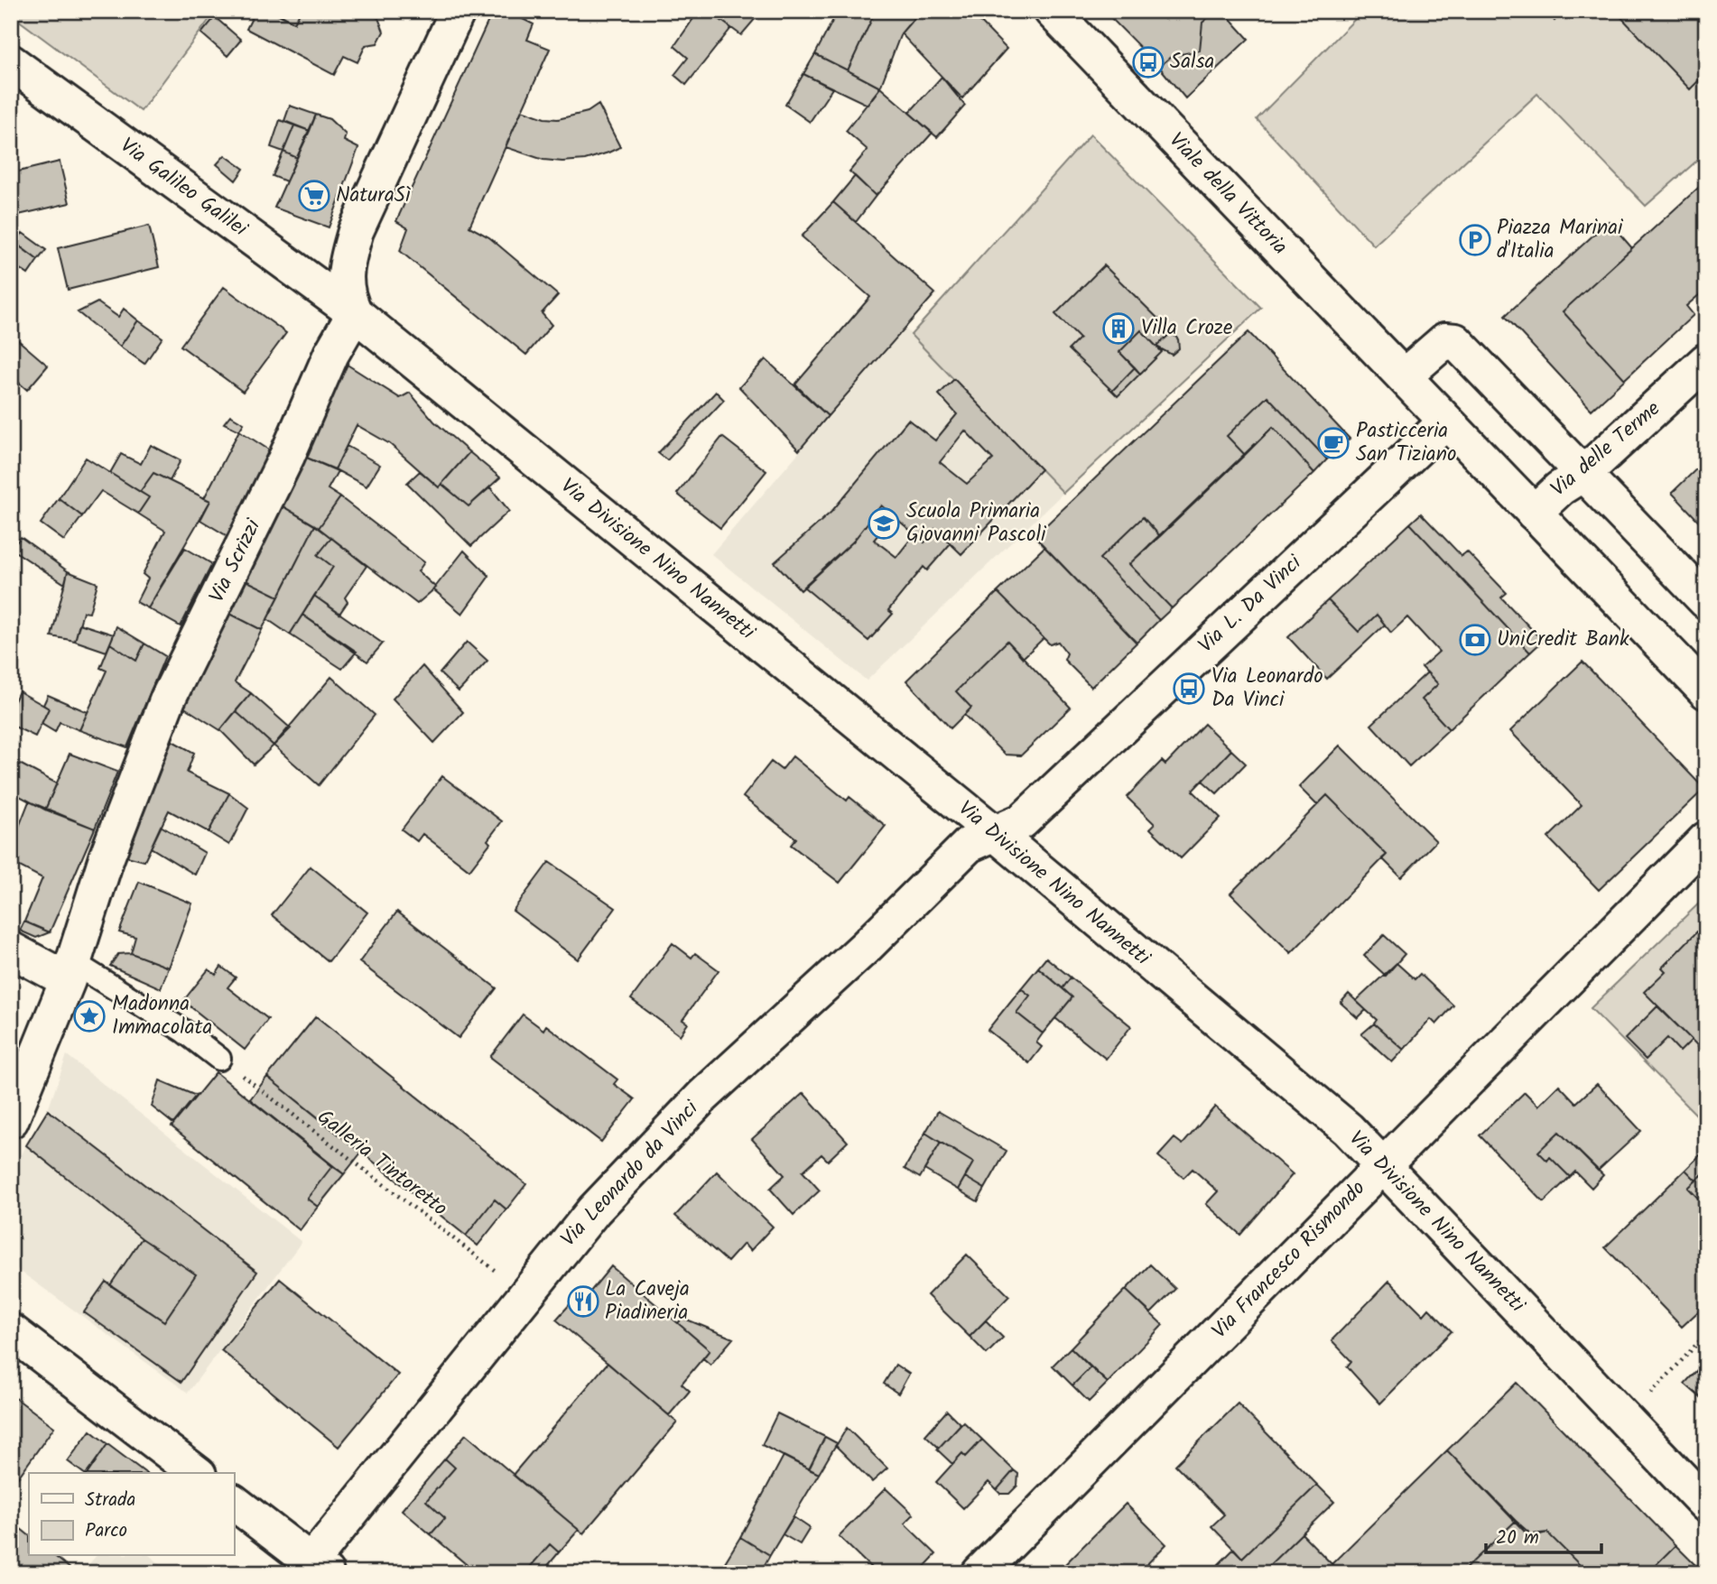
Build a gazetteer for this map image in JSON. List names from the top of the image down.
{
  "streets": {
    "street": [
      "Via Galileo Galilei",
      "Viale della Vittoria",
      "Via delle Terme",
      "Via Divisione Nino Nannetti",
      "Via Scrizzi",
      "Via L. Da Vinci",
      "Via Leonardo da Vinci",
      "Via Francesco Rismondo"
    ],
    "path": ["Galleria Tintoretto"]
  },
  "crossings": [
    ["Via Galileo Galilei", "Via Divisione Nino Nannetti"],
    ["Via Galileo Galilei", "Via Scrizzi"],
    ["Viale della Vittoria", "Via delle Terme"],
    ["Viale della Vittoria", "Via L. Da Vinci"],
    ["Via Divisione Nino Nannetti", "Via Scrizzi"],
    ["Via Divisione Nino Nannetti", "Via L. Da Vinci"],
    ["Via Divisione Nino Nannetti", "Via Leonardo da Vinci"],
    ["Via Divisione Nino Nannetti", "Via Francesco Rismondo"],
    ["Via L. Da Vinci", "Via Leonardo da Vinci"],
    ["Galleria Tintoretto", "Via Leonardo da Vinci"]
  ],
  "places": {
    "bus stop": ["Salsa", "Via Leonardo Da Vinci"],
    "supermarket": ["NaturaSì"],
    "parking": ["Piazza Marinai d'Italia"],
    "building": ["Villa Croze"],
    "cafe": ["Pasticceria San Tiziano"],
    "school or university": ["Scuola Primaria Giovanni Pascoli"],
    "bank": ["UniCredit Bank"],
    "place": ["Madonna Immacolata"],
    "restaurant": ["La Caveja Piadineria"]
  },
  "legend": ["Strada", "Parco"],
  "scale_bar": "20 m"
}
